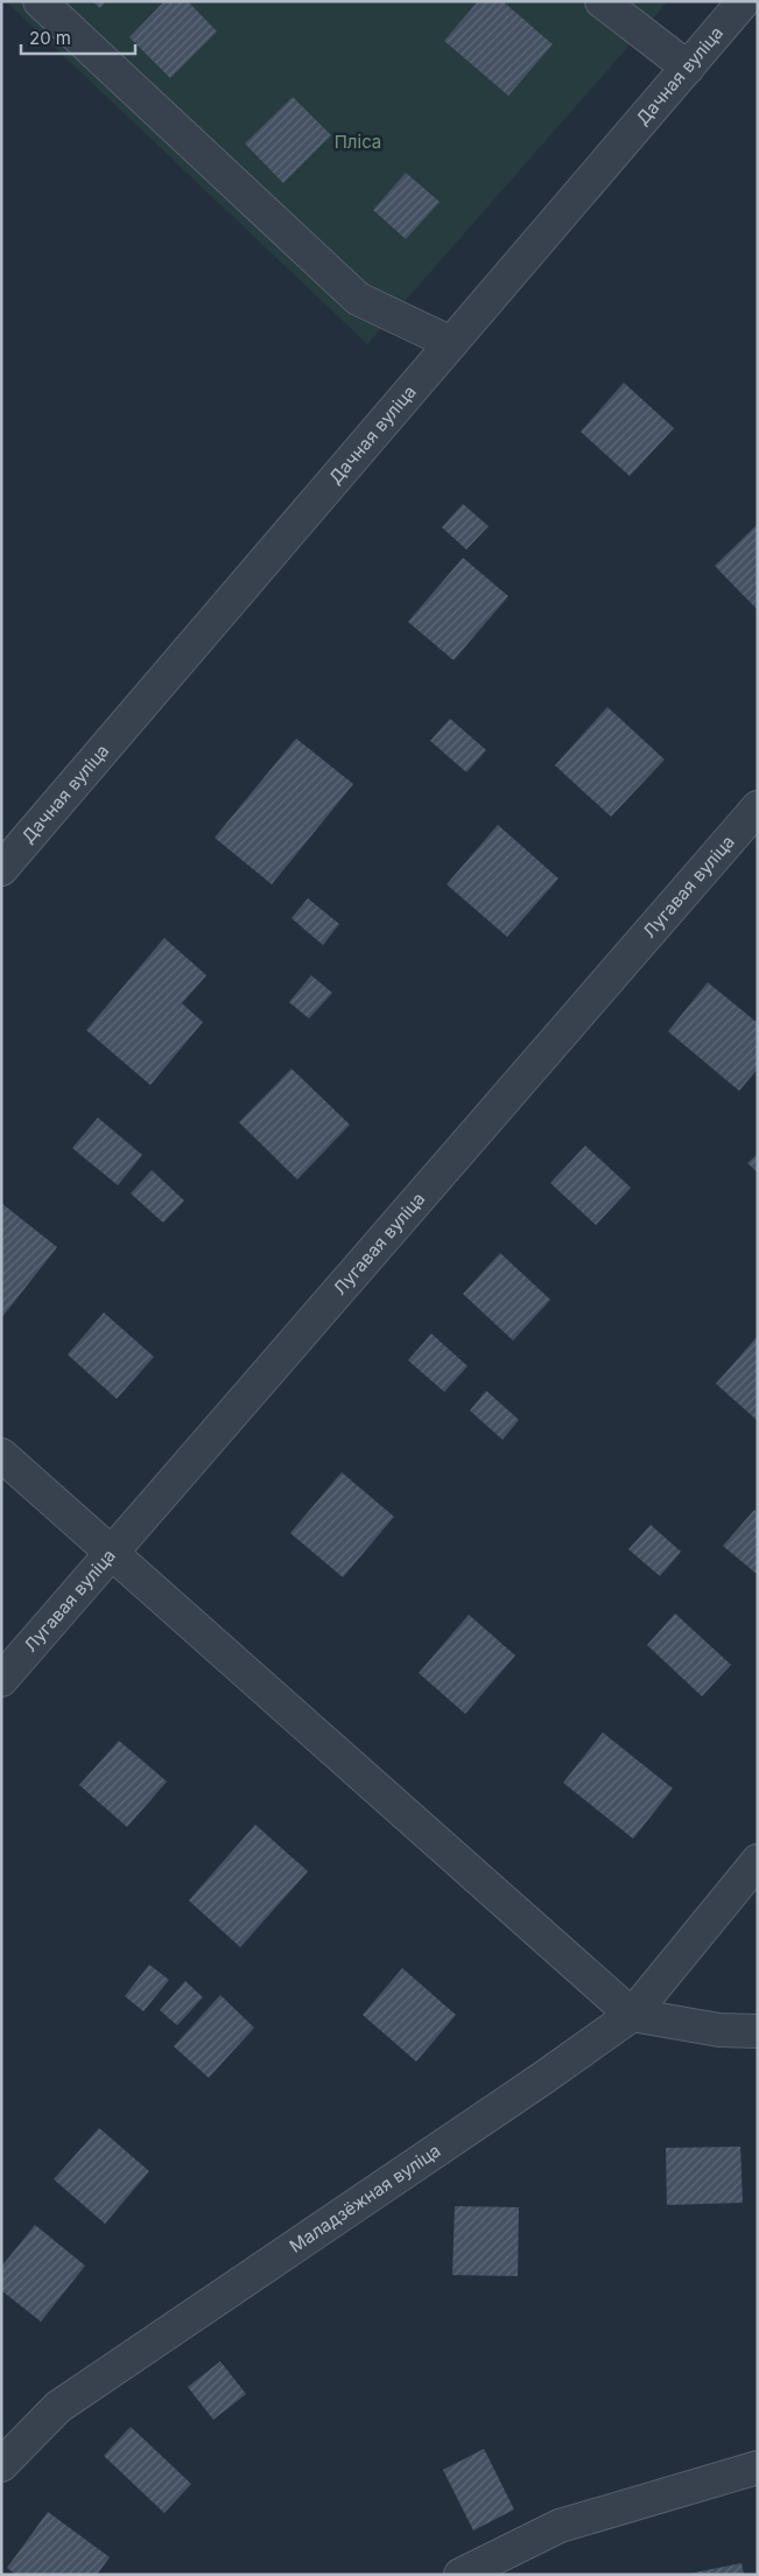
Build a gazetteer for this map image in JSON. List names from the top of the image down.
{
  "streets": {
    "street": ["Дачная вуліца", "Лугавая вуліца", "Маладзёжная вуліца"]
  },
  "parks": ["Пліса"],
  "scale_bar": "20 m"
}
